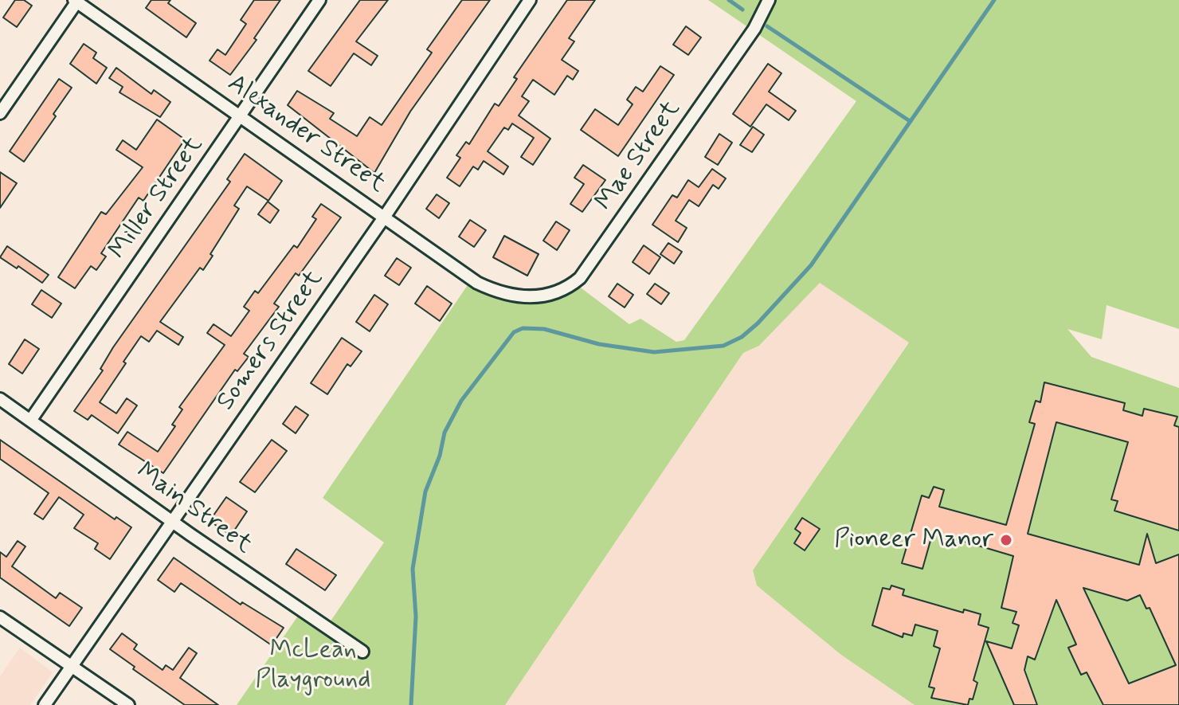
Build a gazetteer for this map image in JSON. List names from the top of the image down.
{
  "streets": {
    "street": [
      "Alexander Street",
      "Mae Street",
      "Miller Street",
      "Somers Street",
      "Main Street"
    ]
  },
  "crossings": [
    ["Alexander Street", "Mae Street"],
    ["Alexander Street", "Miller Street"],
    ["Alexander Street", "Somers Street"],
    ["Miller Street", "Main Street"],
    ["Somers Street", "Main Street"]
  ],
  "parks": ["McLean Playground"],
  "places": ["Pioneer Manor"]
}
